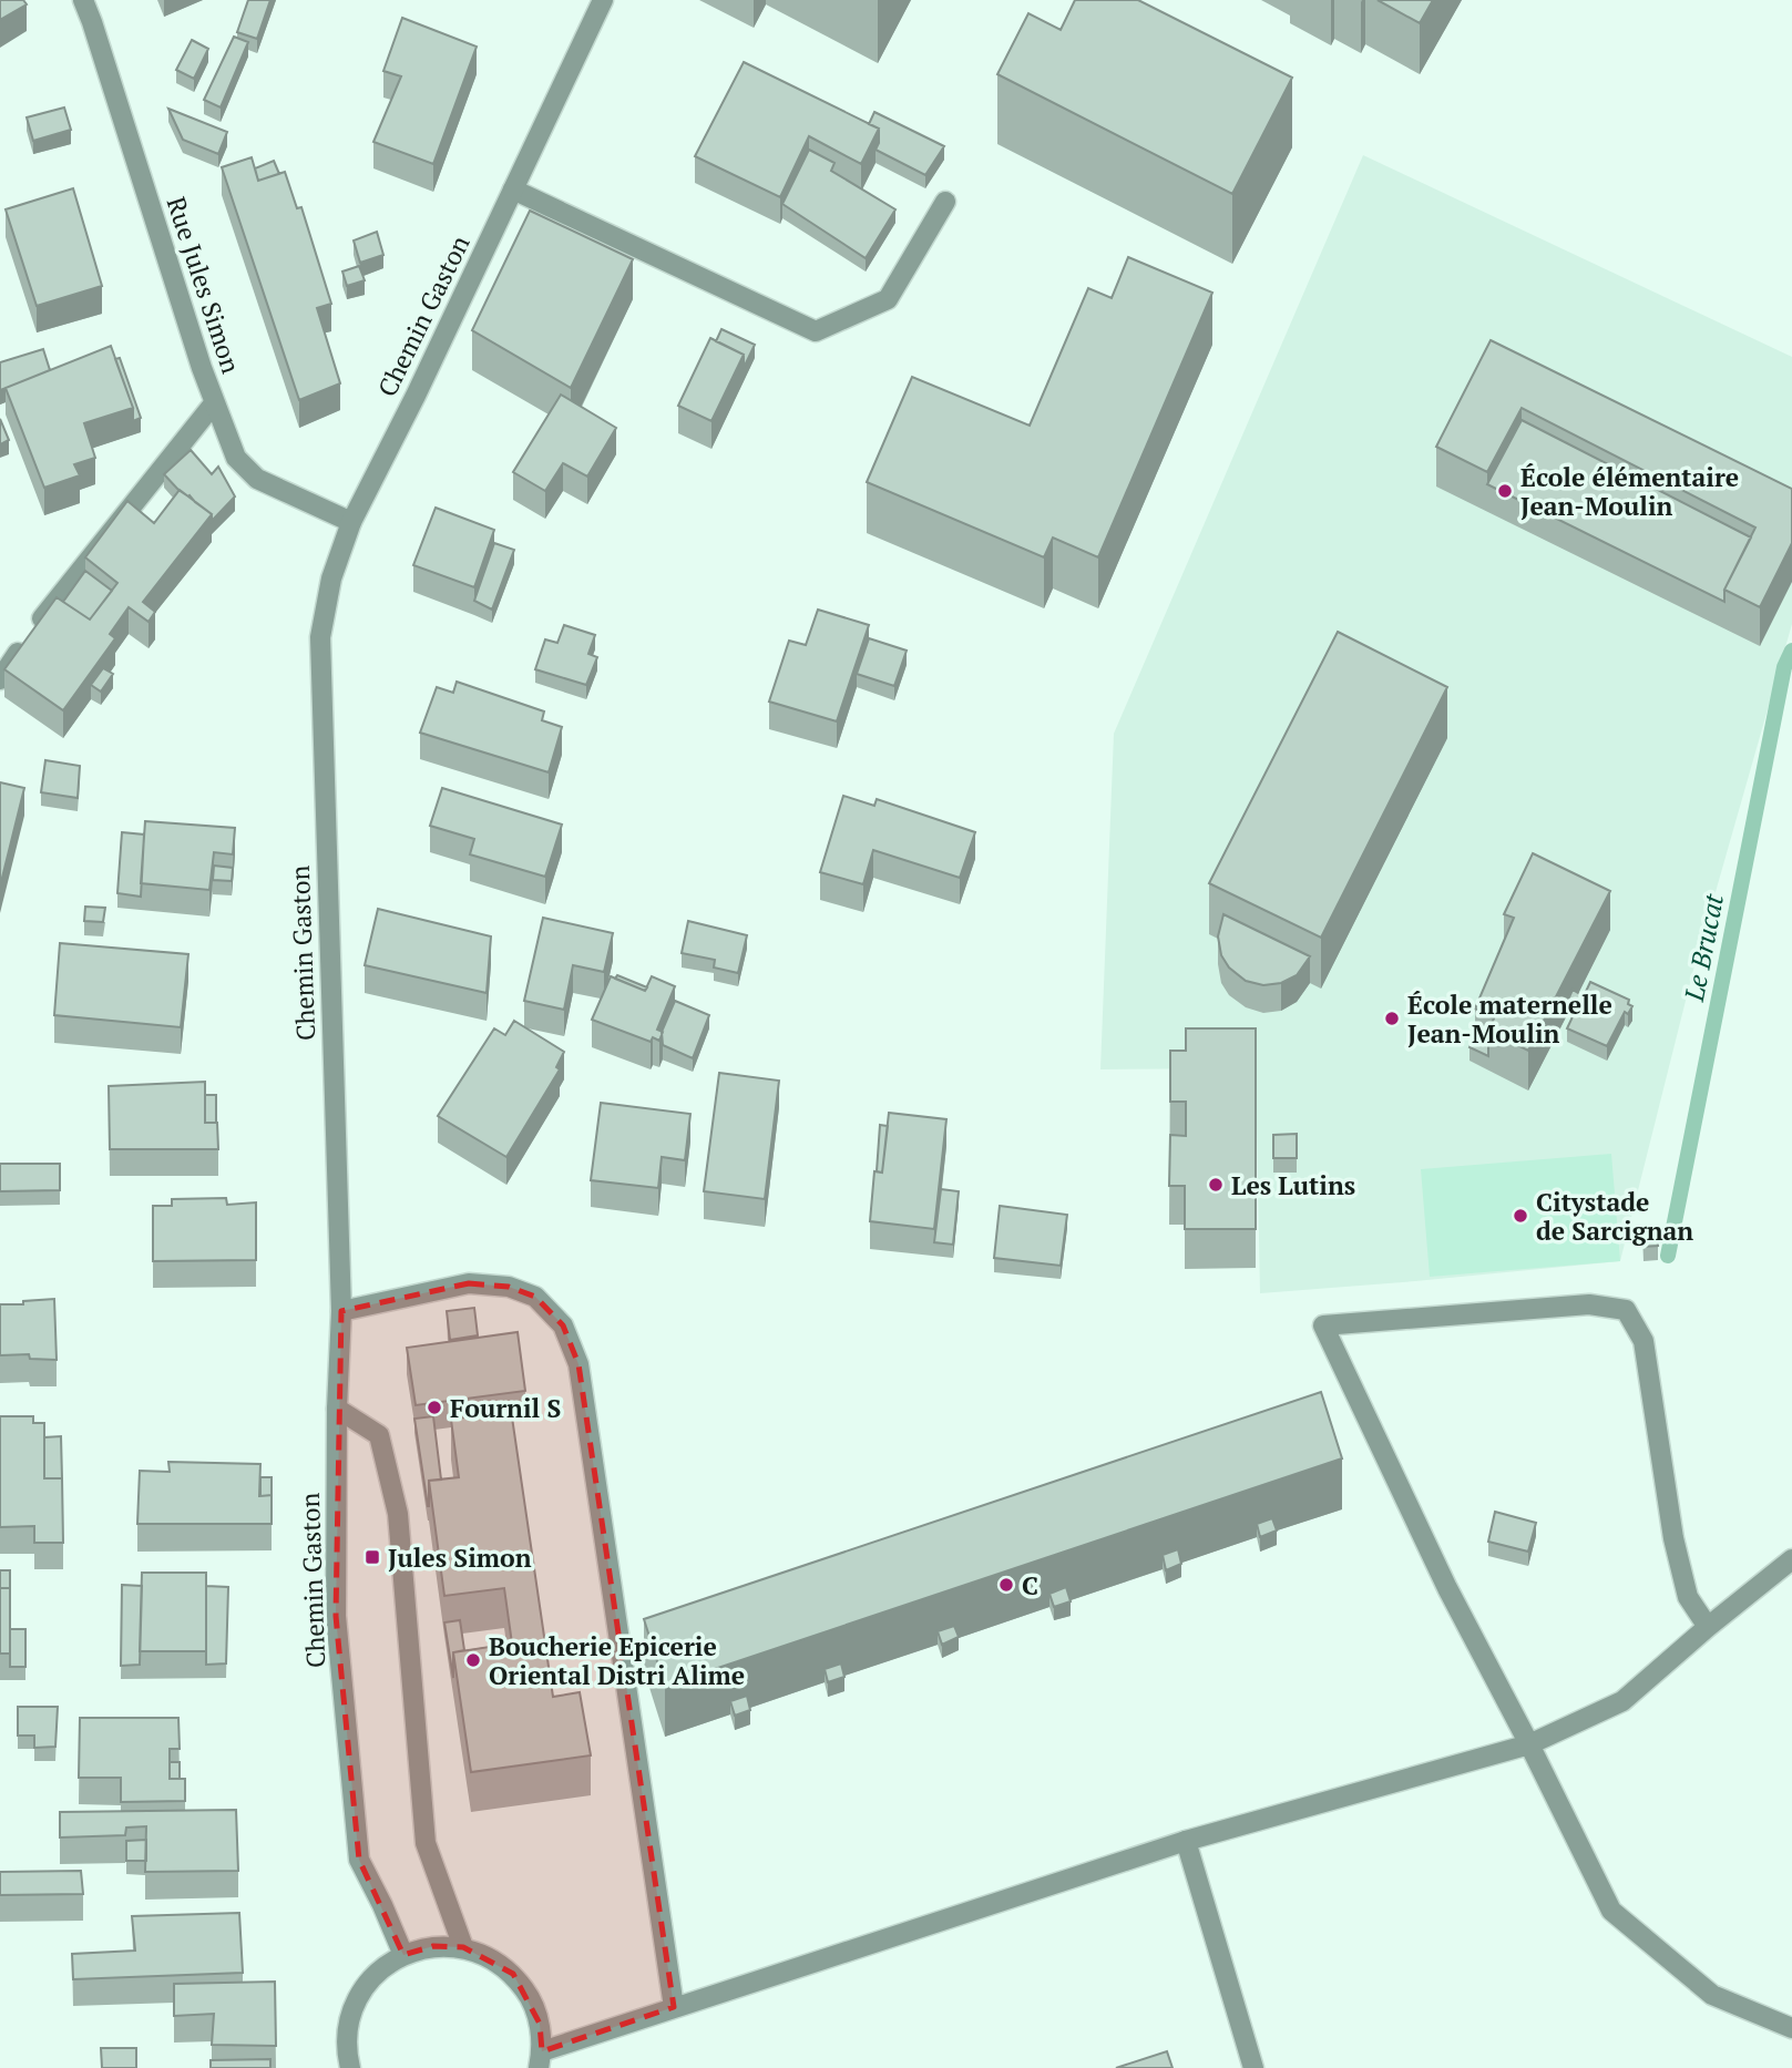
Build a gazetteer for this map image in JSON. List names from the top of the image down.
{
  "streets": {
    "street": ["Rue Jules Simon", "Chemin Gaston"]
  },
  "crossings": [
    ["Rue Jules Simon", "Chemin Gaston"]
  ],
  "water": ["Le Brucat"],
  "places": {
    "other": [
      "École élémentaire Jean-Moulin",
      "École maternelle Jean-Moulin",
      "Les Lutins",
      "Citystade de Sarcignan",
      "Fournil S",
      "C",
      "Boucherie Epicerie Oriental Distri Alime"
    ],
    "transit": ["Jules Simon"]
  }
}
